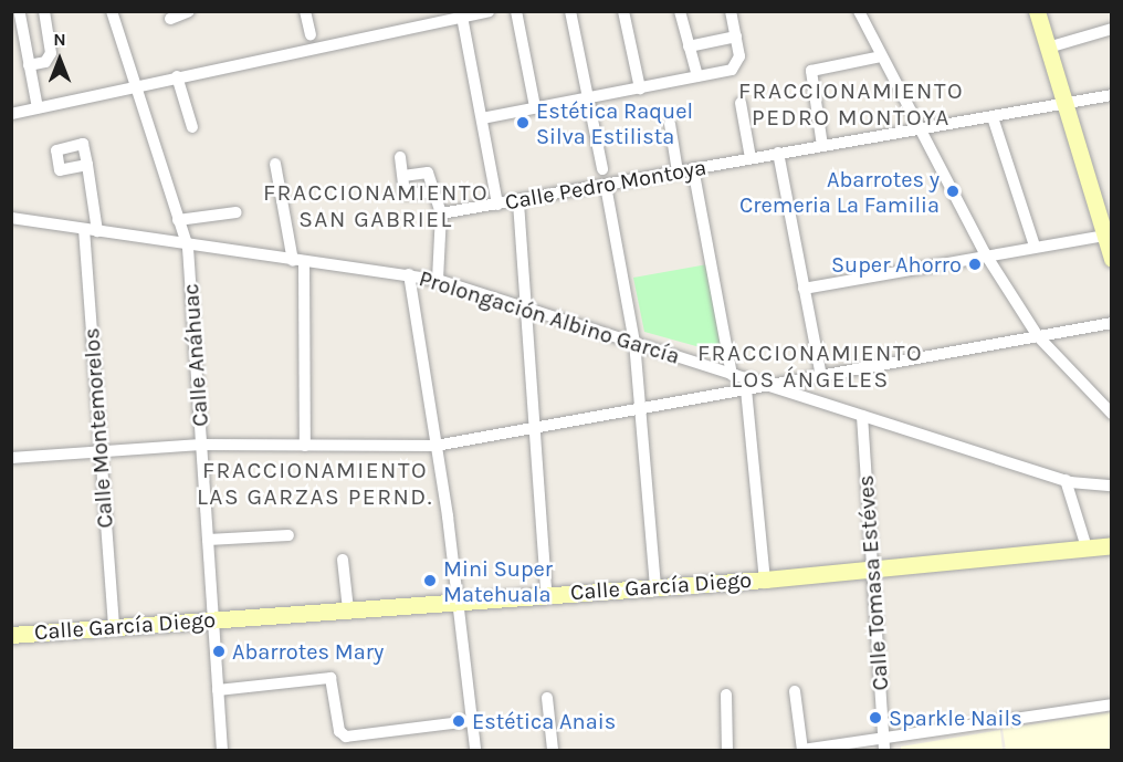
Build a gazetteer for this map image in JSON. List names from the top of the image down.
{
  "streets": {
    "street": [
      "Calle Pedro Montoya",
      "Prolongación Albino García",
      "Calle Anáhuac",
      "Calle Montemorelos",
      "Calle Tomasa Estéves",
      "Calle García Diego"
    ]
  },
  "crossings": [
    ["Prolongación Albino García", "Calle Anáhuac"],
    ["Prolongación Albino García", "Calle Montemorelos"],
    ["Prolongación Albino García", "Calle Tomasa Estéves"],
    ["Calle Anáhuac", "Calle García Diego"],
    ["Calle Montemorelos", "Calle García Diego"],
    ["Calle Tomasa Estéves", "Calle García Diego"]
  ],
  "districts": [
    "FRACCIONAMIENTO PEDRO MONTOYA",
    "FRACCIONAMIENTO SAN GABRIEL",
    "FRACCIONAMIENTO LOS ÁNGELES",
    "FRACCIONAMIENTO LAS GARZAS PERND."
  ],
  "places": [
    "Estética Raquel Silva Estilista",
    "Abarrotes y Cremeria La Familia",
    "Super Ahorro",
    "Mini Super Matehuala",
    "Abarrotes Mary",
    "Sparkle Nails",
    "Estética Anais"
  ],
  "north": "top"
}
